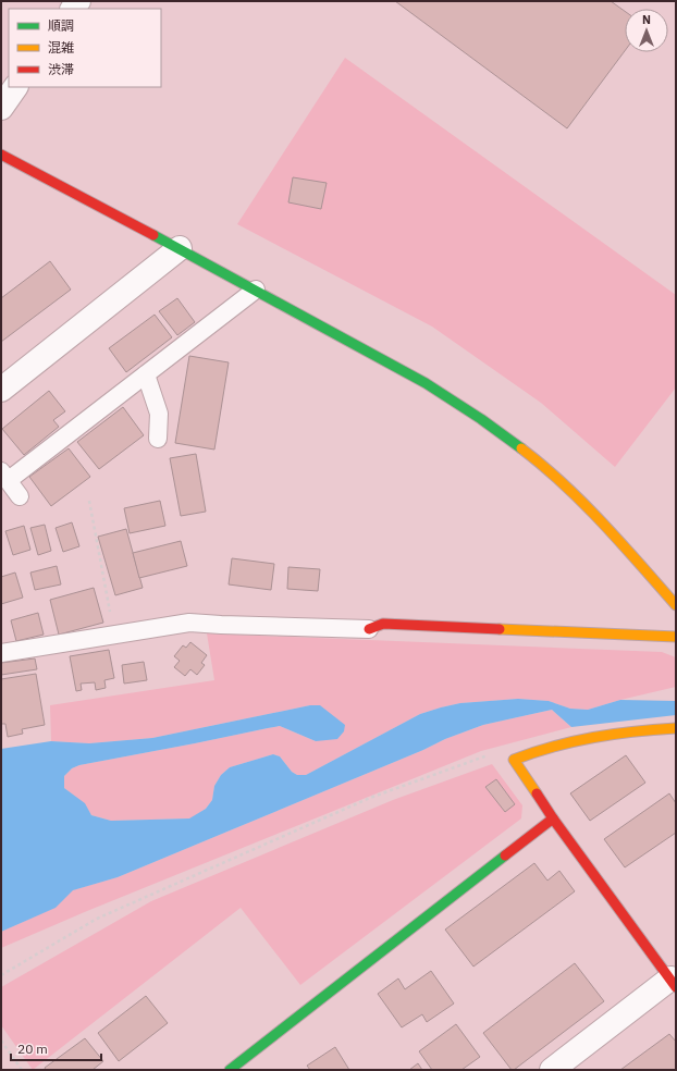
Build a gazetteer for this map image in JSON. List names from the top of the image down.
{
  "legend": ["順調", "混雑", "渋滞"],
  "scale_bar": "20 m",
  "north": "top"
}
